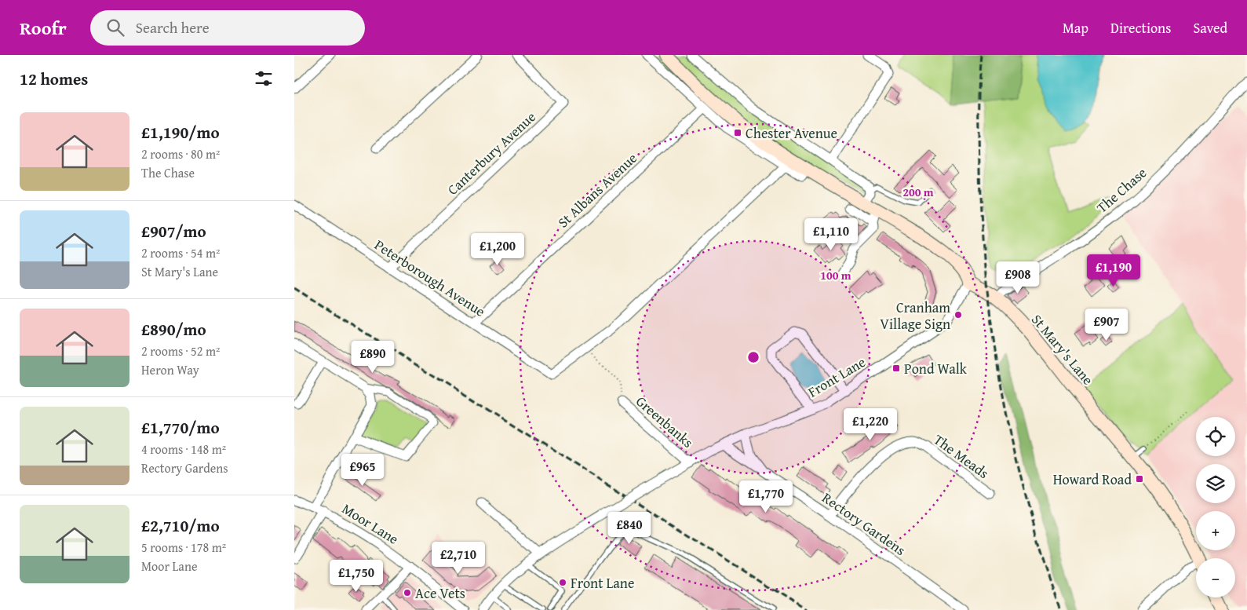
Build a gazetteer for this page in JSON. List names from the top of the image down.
{
  "streets": {
    "main road": ["St Mary's Lane"],
    "street": [
      "Canterbury Avenue",
      "St Albans Avenue",
      "The Chase",
      "Peterborough Avenue",
      "Front Lane",
      "Greenbanks",
      "The Meads",
      "Moor Lane",
      "Rectory Gardens"
    ]
  },
  "crossings": [
    ["Canterbury Avenue", "Peterborough Avenue"],
    ["St Albans Avenue", "Peterborough Avenue"],
    ["The Chase", "St Mary's Lane"],
    ["St Mary's Lane", "Front Lane"],
    ["Front Lane", "Greenbanks"],
    ["Front Lane", "Rectory Gardens"],
    ["The Meads", "Rectory Gardens"]
  ],
  "places": {
    "transit": ["Chester Avenue", "Pond Walk", "Howard Road"],
    "other": ["Cranham Village Sign", "Front Lane", "Ace Vets"]
  },
  "page": {
    "header": "Roofr",
    "search": "Search here",
    "nav": ["Map", "Directions", "Saved"],
    "heading": "12 homes",
    "list": [
      {
        "name": "£1,190/mo",
        "note": "2 rooms · 80 m² · The Chase"
      },
      {
        "name": "£907/mo",
        "note": "2 rooms · 54 m² · St Mary's Lane"
      },
      {
        "name": "£890/mo",
        "note": "2 rooms · 52 m² · Heron Way"
      },
      {
        "name": "£1,770/mo",
        "note": "4 rooms · 148 m² · Rectory Gardens"
      },
      {
        "name": "£2,710/mo",
        "note": "5 rooms · 178 m² · Moor Lane"
      }
    ],
    "price": [
      "£1,110",
      "£1,200",
      "£1,190",
      "£908",
      "£907",
      "£890",
      "£1,220",
      "£965",
      "£1,770",
      "£840",
      "£2,710",
      "£1,750"
    ],
    "map_buttons": ["+", "−"]
  },
  "rings": ["200 m", "100 m"]
}
